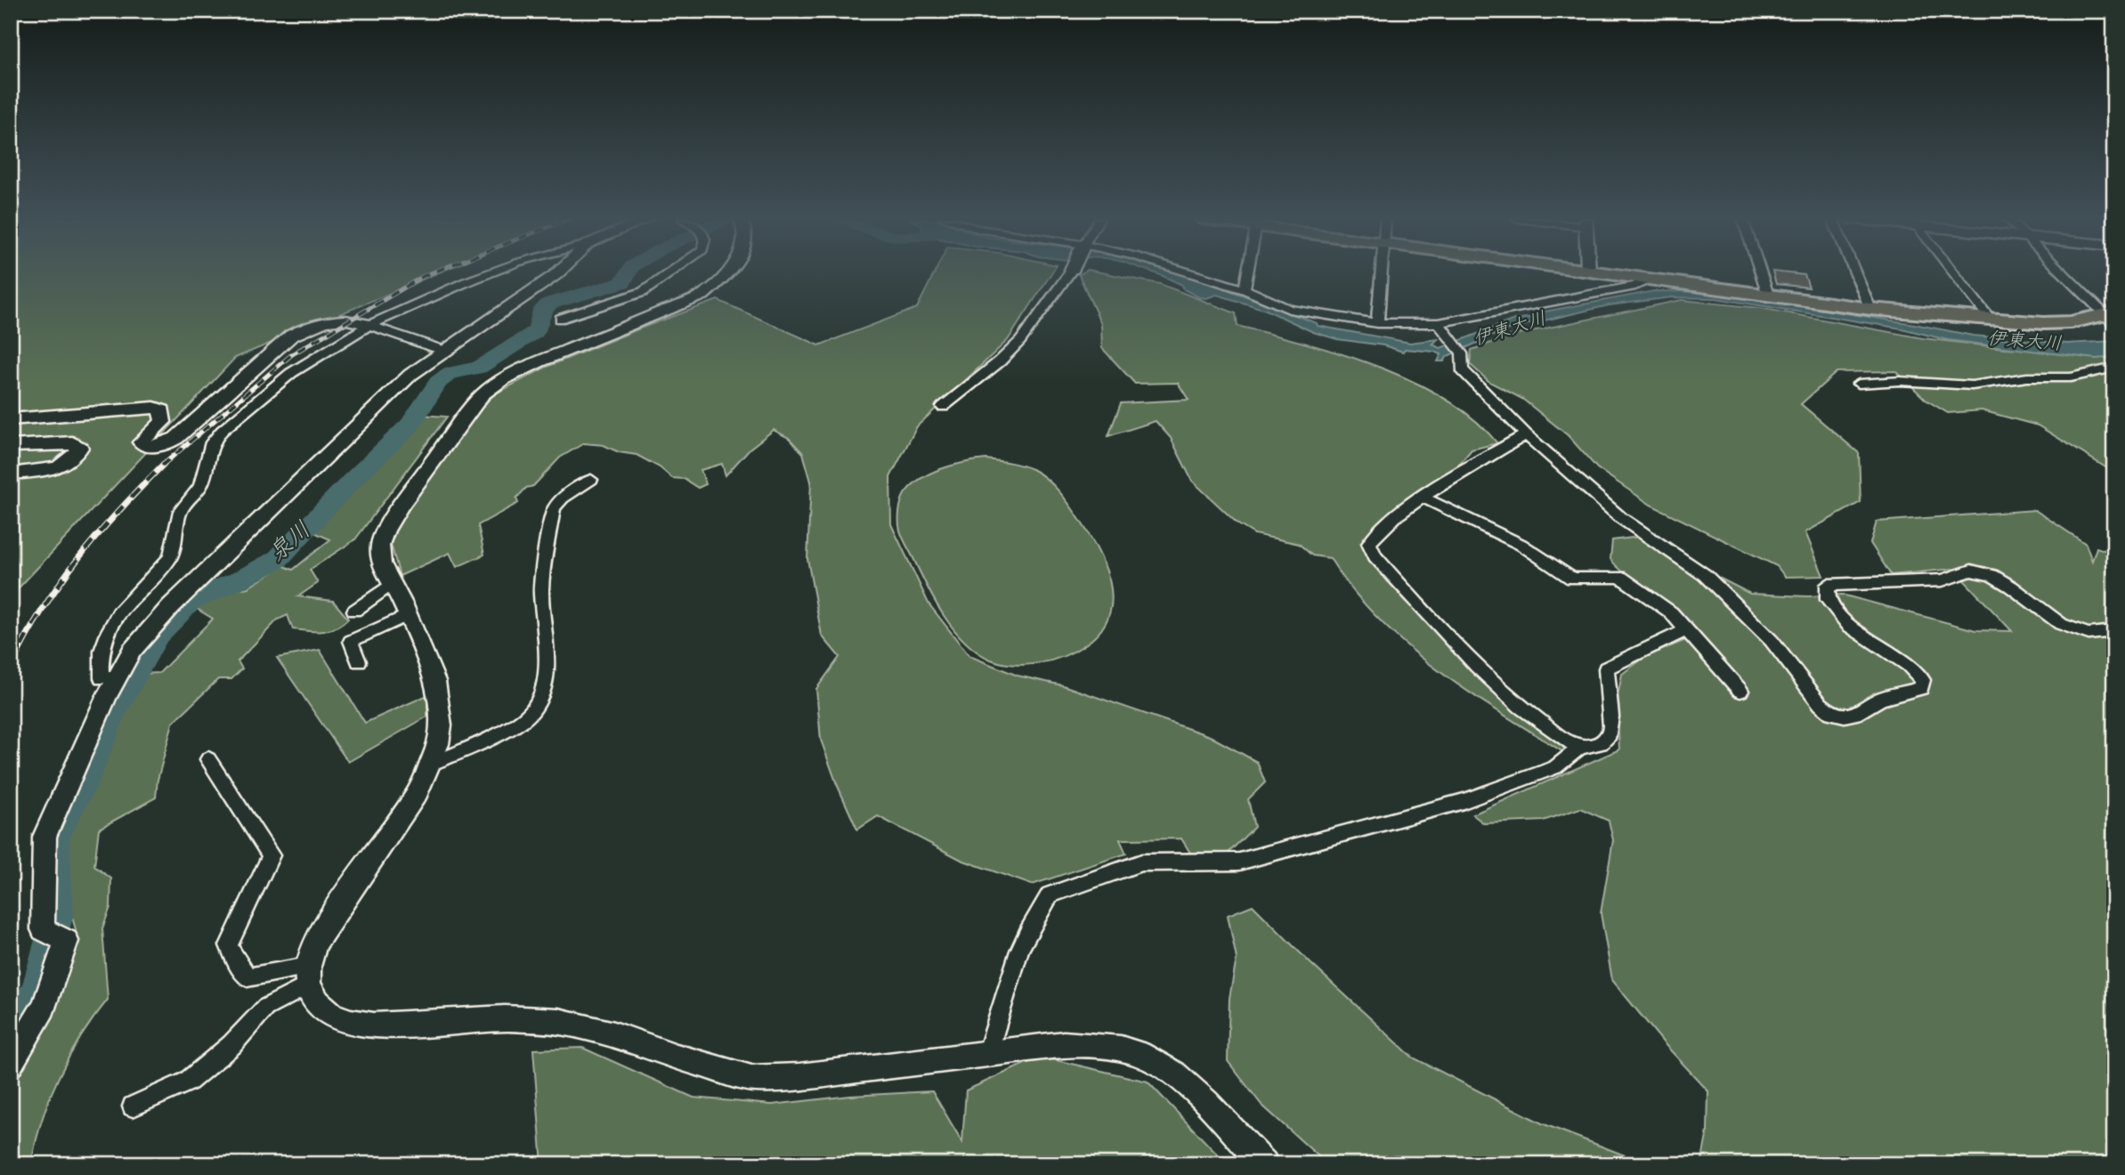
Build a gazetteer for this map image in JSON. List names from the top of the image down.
{
  "water": ["伊東大川", "泉川"]
}
